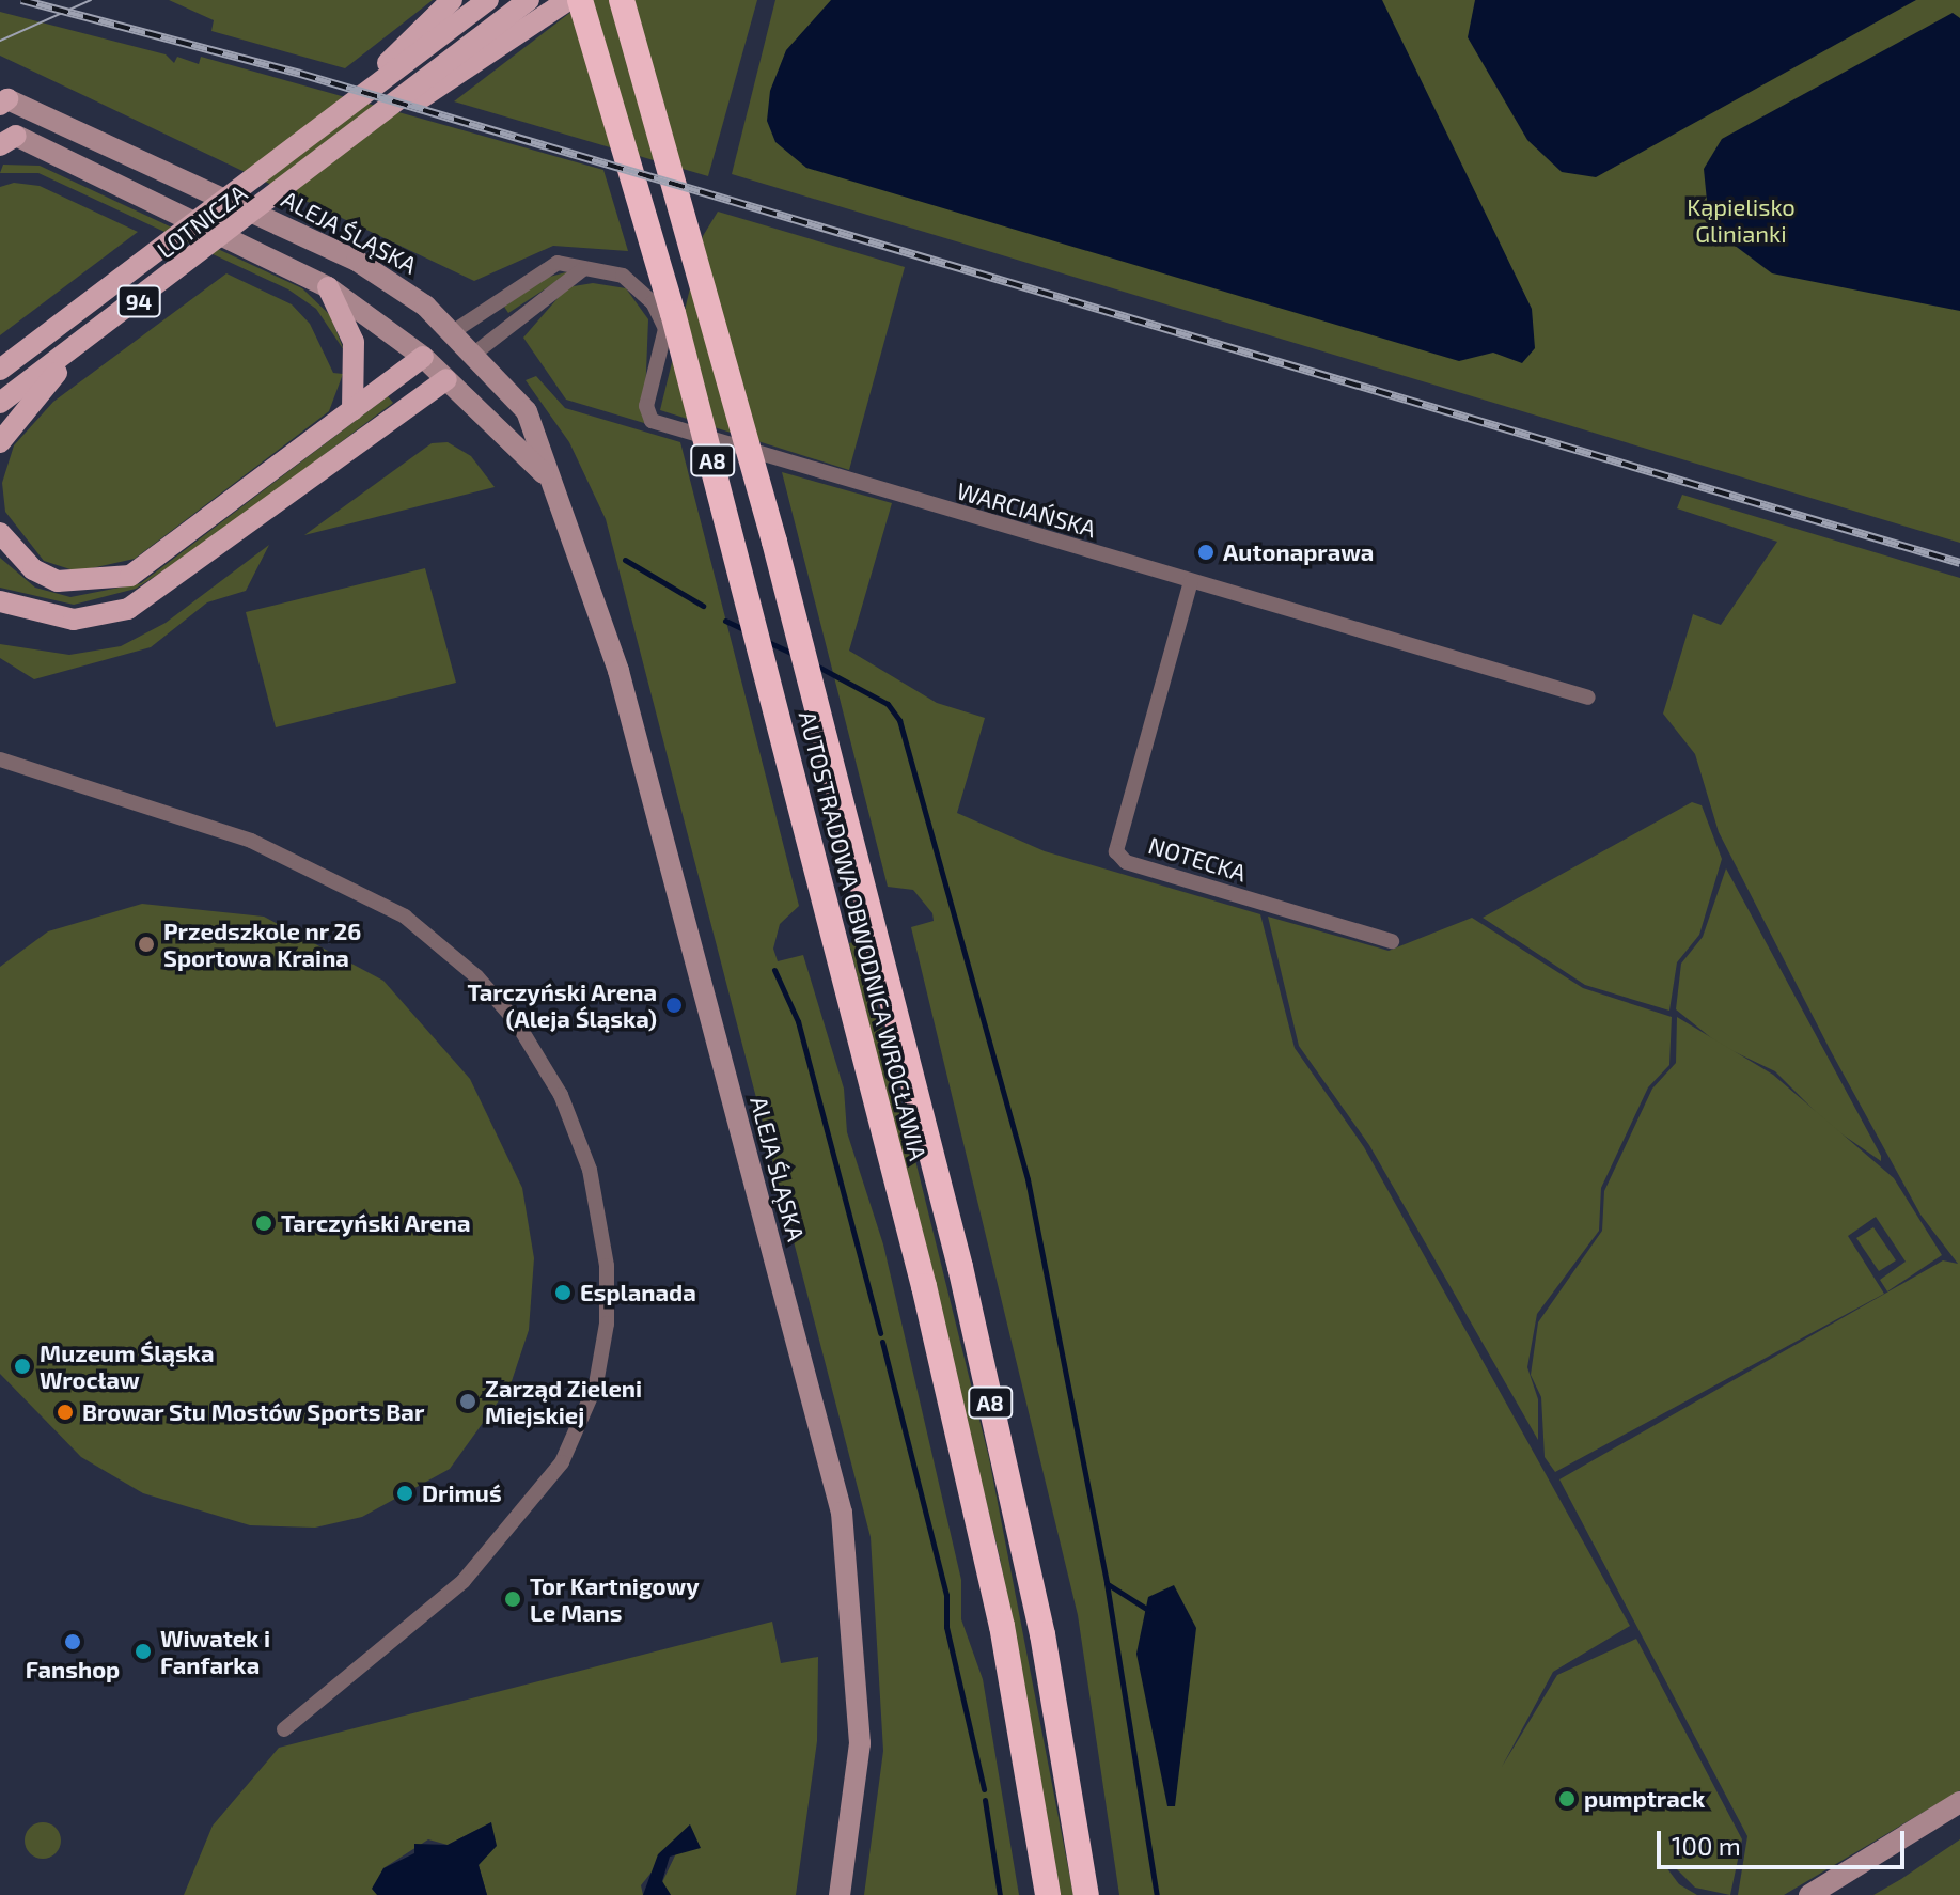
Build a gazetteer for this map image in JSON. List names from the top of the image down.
{
  "streets": {
    "highway": ["A8", "AUTOSTRADOWA OBWODNICA WROCŁAWIA"],
    "main road": ["LOTNICZA", "94"],
    "street": ["ALEJA ŚLĄSKA", "WARCIAŃSKA", "NOTECKA"]
  },
  "crossings": [
    ["LOTNICZA", "94"],
    ["ALEJA ŚLĄSKA", "WARCIAŃSKA"],
    ["WARCIAŃSKA", "NOTECKA"]
  ],
  "parks": ["Kąpielisko Glinianki"],
  "places": [
    "Autonaprawa",
    "Przedszkole nr 26 Sportowa Kraina",
    "Tarczyński Arena (Aleja Śląska)",
    "Tarczyński Arena",
    "Esplanada",
    "Muzeum Śląska Wrocław",
    "Zarząd Zieleni Miejskiej",
    "Browar Stu Mostów Sports Bar",
    "Drimuś",
    "Tor Kartnigowy Le Mans",
    "Fanshop",
    "Wiwatek i Fanfarka",
    "pumptrack"
  ],
  "scale_bar": "100 m"
}
